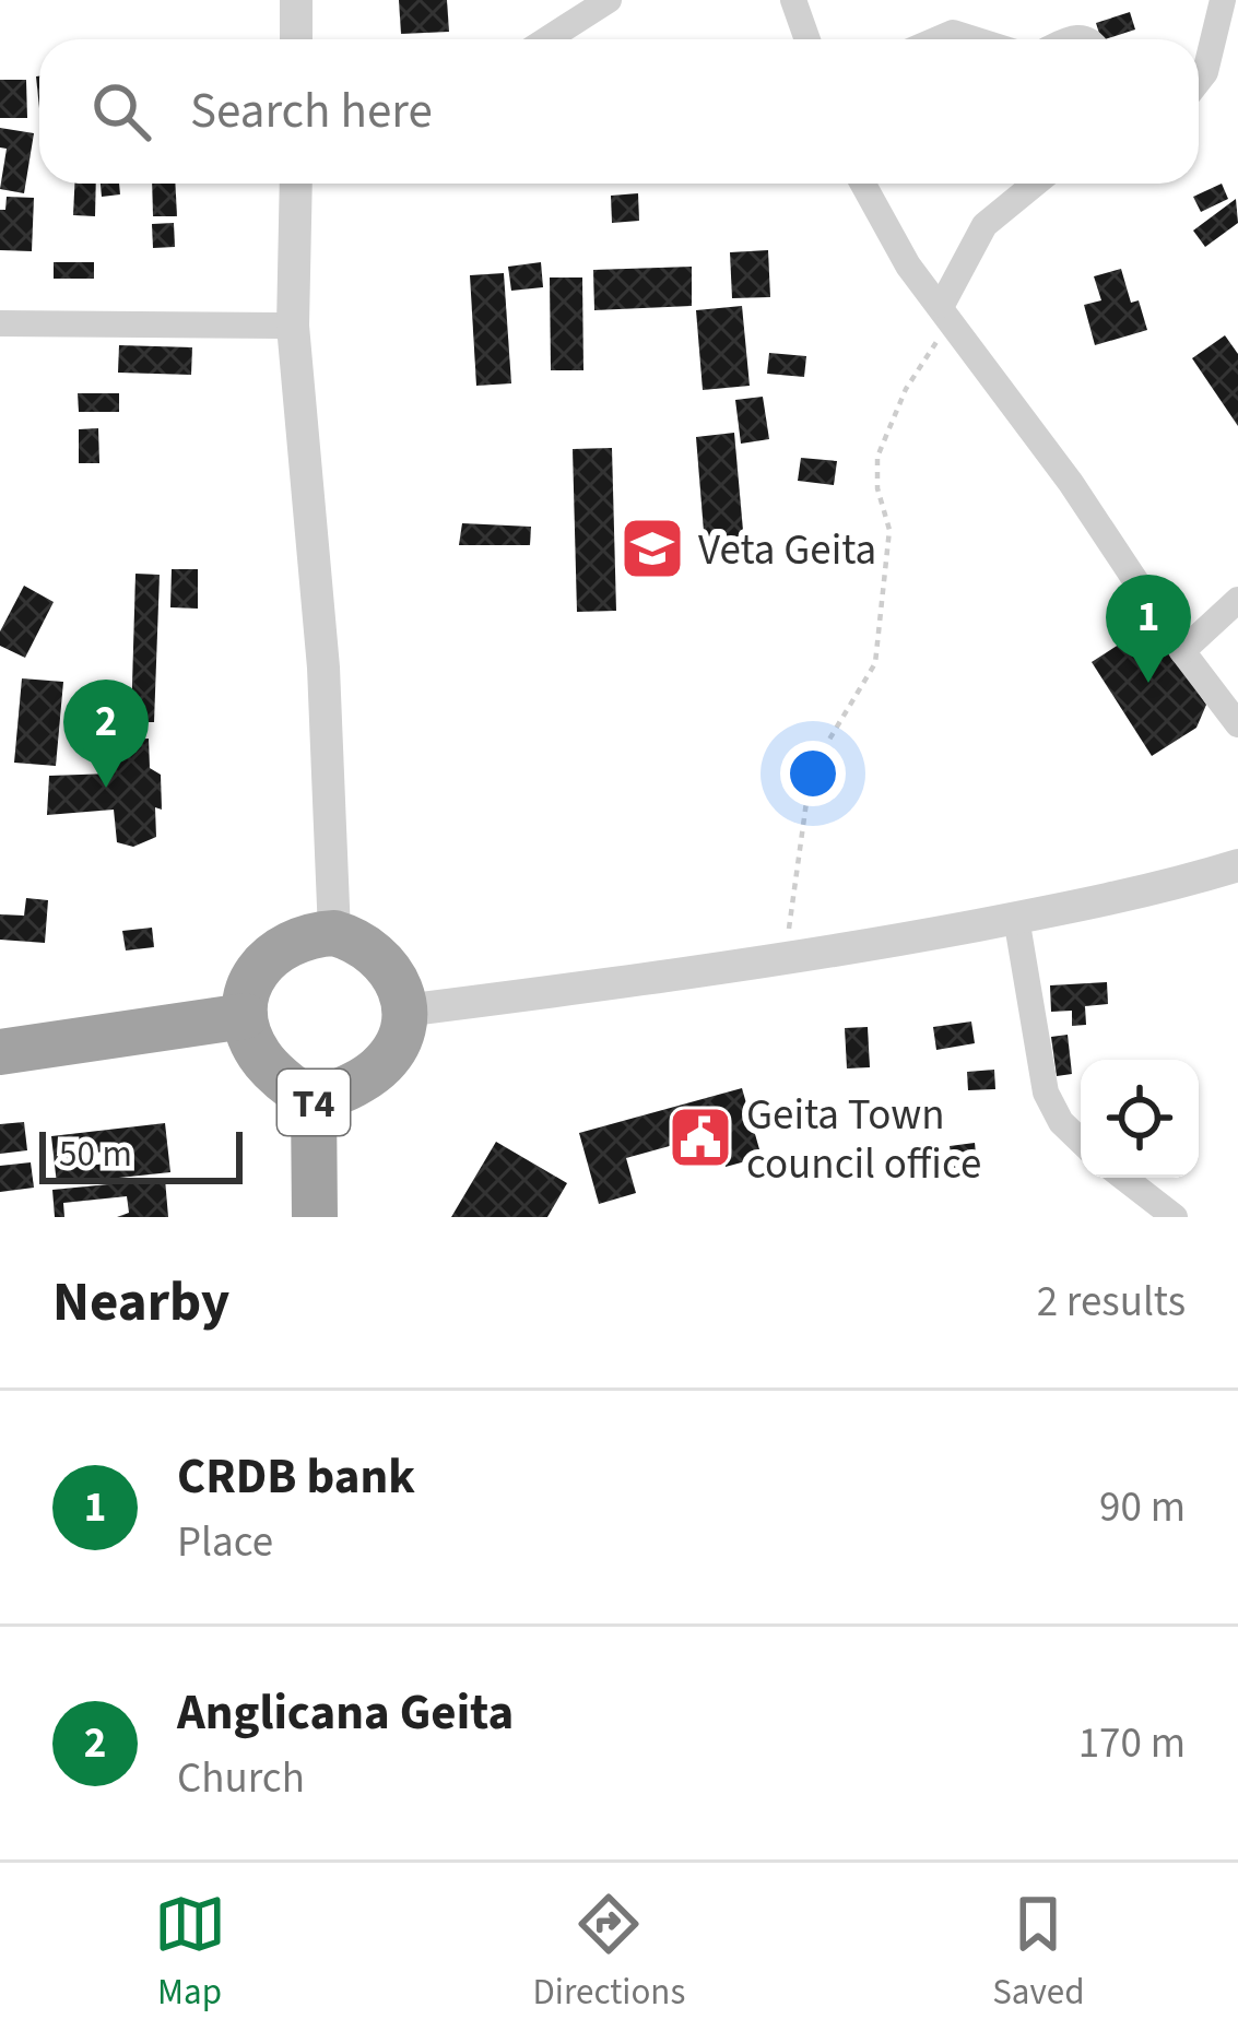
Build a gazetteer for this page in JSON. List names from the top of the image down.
{
  "streets": {
    "highway": ["T4"]
  },
  "places": {
    "school or university": ["Veta Geita"],
    "public building": ["Geita Town council office"]
  },
  "scale_bar": "50 m",
  "page": {
    "search": "Search here",
    "pins": ["1", "2"],
    "scale": "50 m",
    "heading": ["Nearby", "2 results"],
    "list": [
      {
        "mark": "1",
        "name": "CRDB bank",
        "note": "Place",
        "value": "90 m"
      },
      {
        "mark": "2",
        "name": "Anglicana Geita",
        "note": "Church",
        "value": "170 m"
      }
    ],
    "nav": ["Map", "Directions", "Saved"]
  }
}
